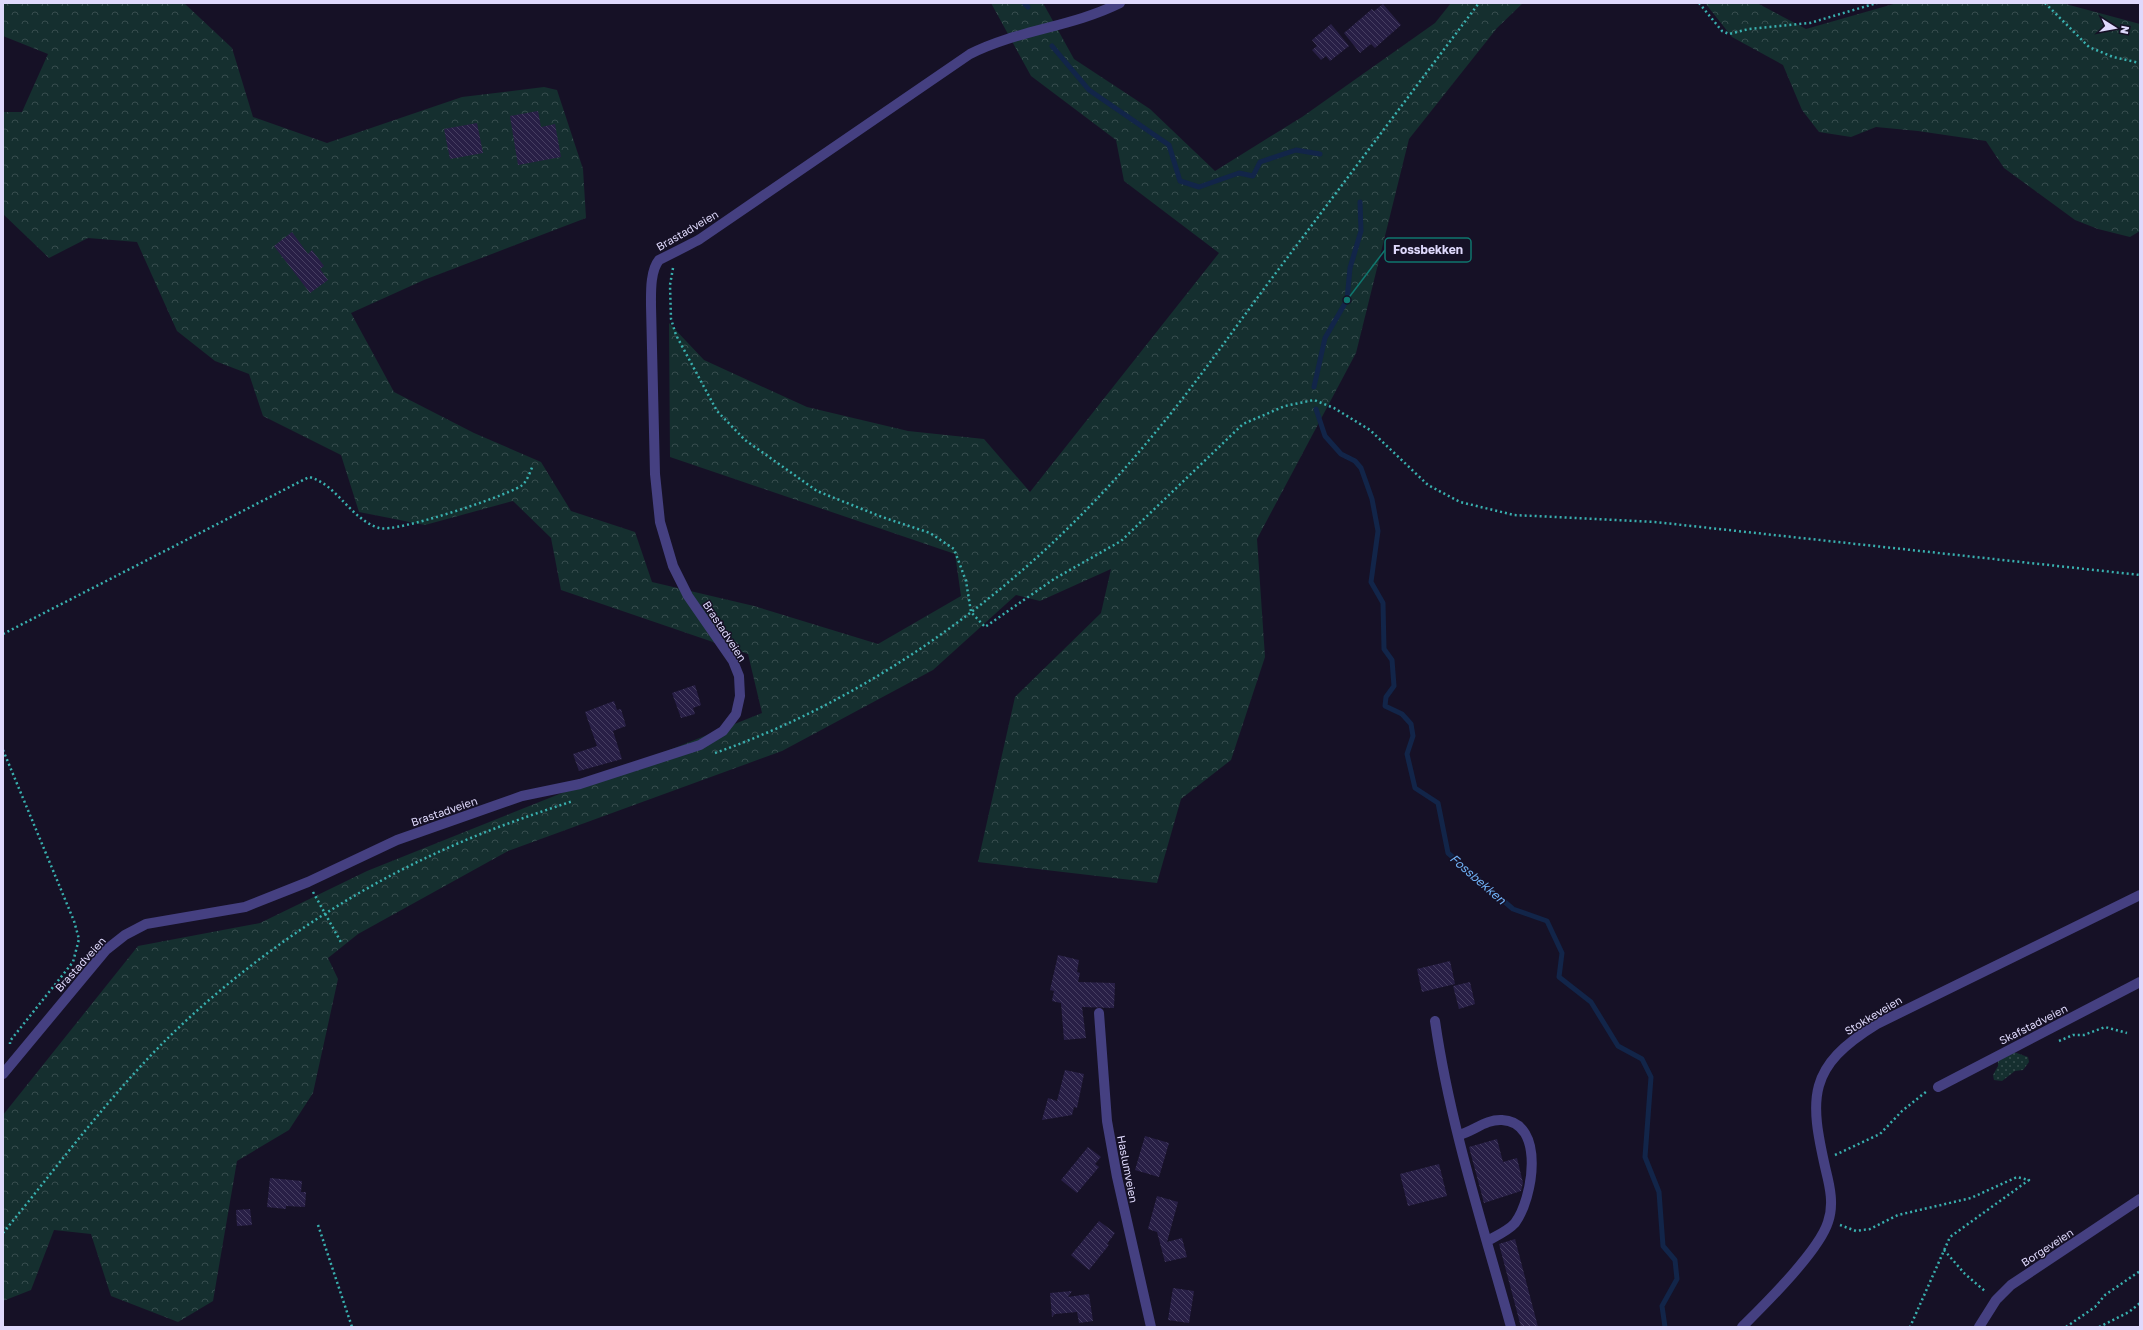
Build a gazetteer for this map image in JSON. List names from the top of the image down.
{
  "streets": {
    "street": [
      "Brastadveien",
      "Stokkeveien",
      "Skafstadveien",
      "Haslumveien",
      "Borgeveien"
    ]
  },
  "water": ["Fossbekken"],
  "places": ["Fossbekken"],
  "north": "right"
}
